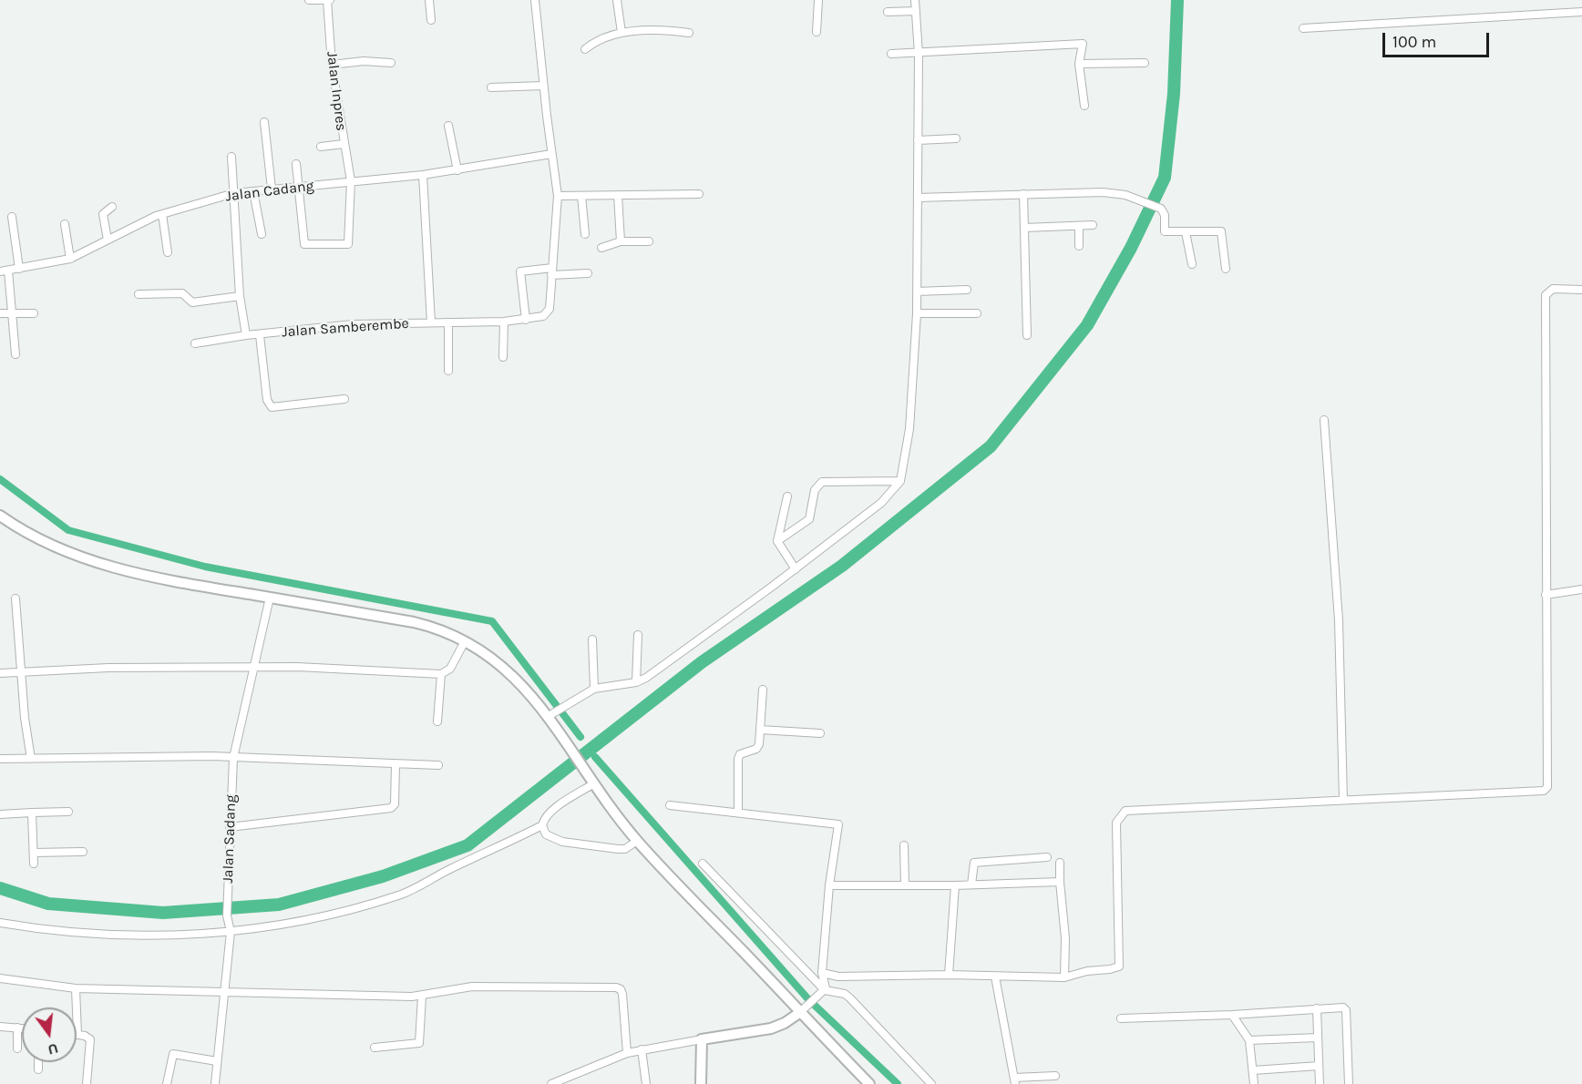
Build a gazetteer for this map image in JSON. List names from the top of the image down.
{
  "streets": {
    "street": [
      "Jalan Inpres",
      "Jalan Cadang",
      "Jalan Samberembe",
      "Jalan Sadang"
    ]
  },
  "crossings": [
    ["Jalan Inpres", "Jalan Cadang"],
    ["Jalan Cadang", "Jalan Samberembe"]
  ],
  "scale_bar": "100 m",
  "north": "bottom"
}
